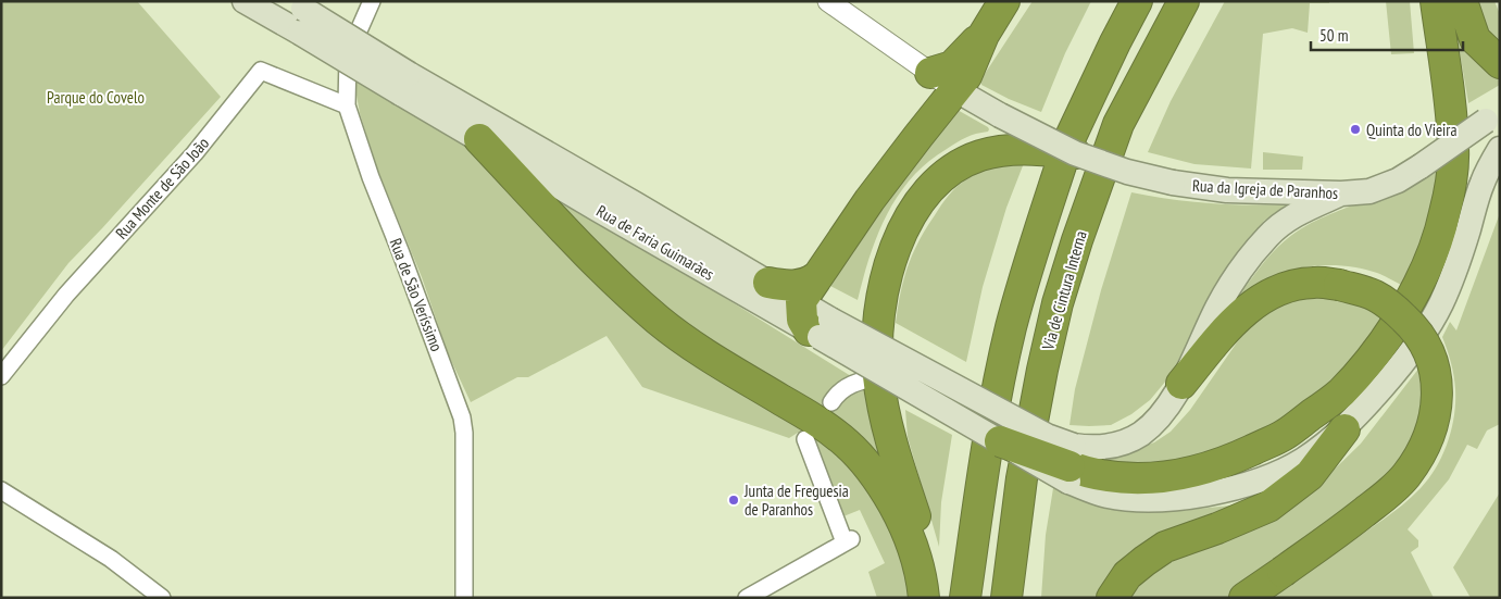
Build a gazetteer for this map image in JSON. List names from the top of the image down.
{
  "streets": {
    "highway": ["Via de Cintura Interna"],
    "main road": ["Rua da Igreja de Paranhos", "Rua de Faria Guimarães"],
    "street": ["Rua Monte de São João", "Rua de São Veríssimo"]
  },
  "crossings": [
    ["Rua Monte de São João", "Rua de São Veríssimo"]
  ],
  "parks": ["Parque do Covelo"],
  "places": ["Quinta do Vieira", "Junta de Freguesia de Paranhos"],
  "scale_bar": "50 m"
}
